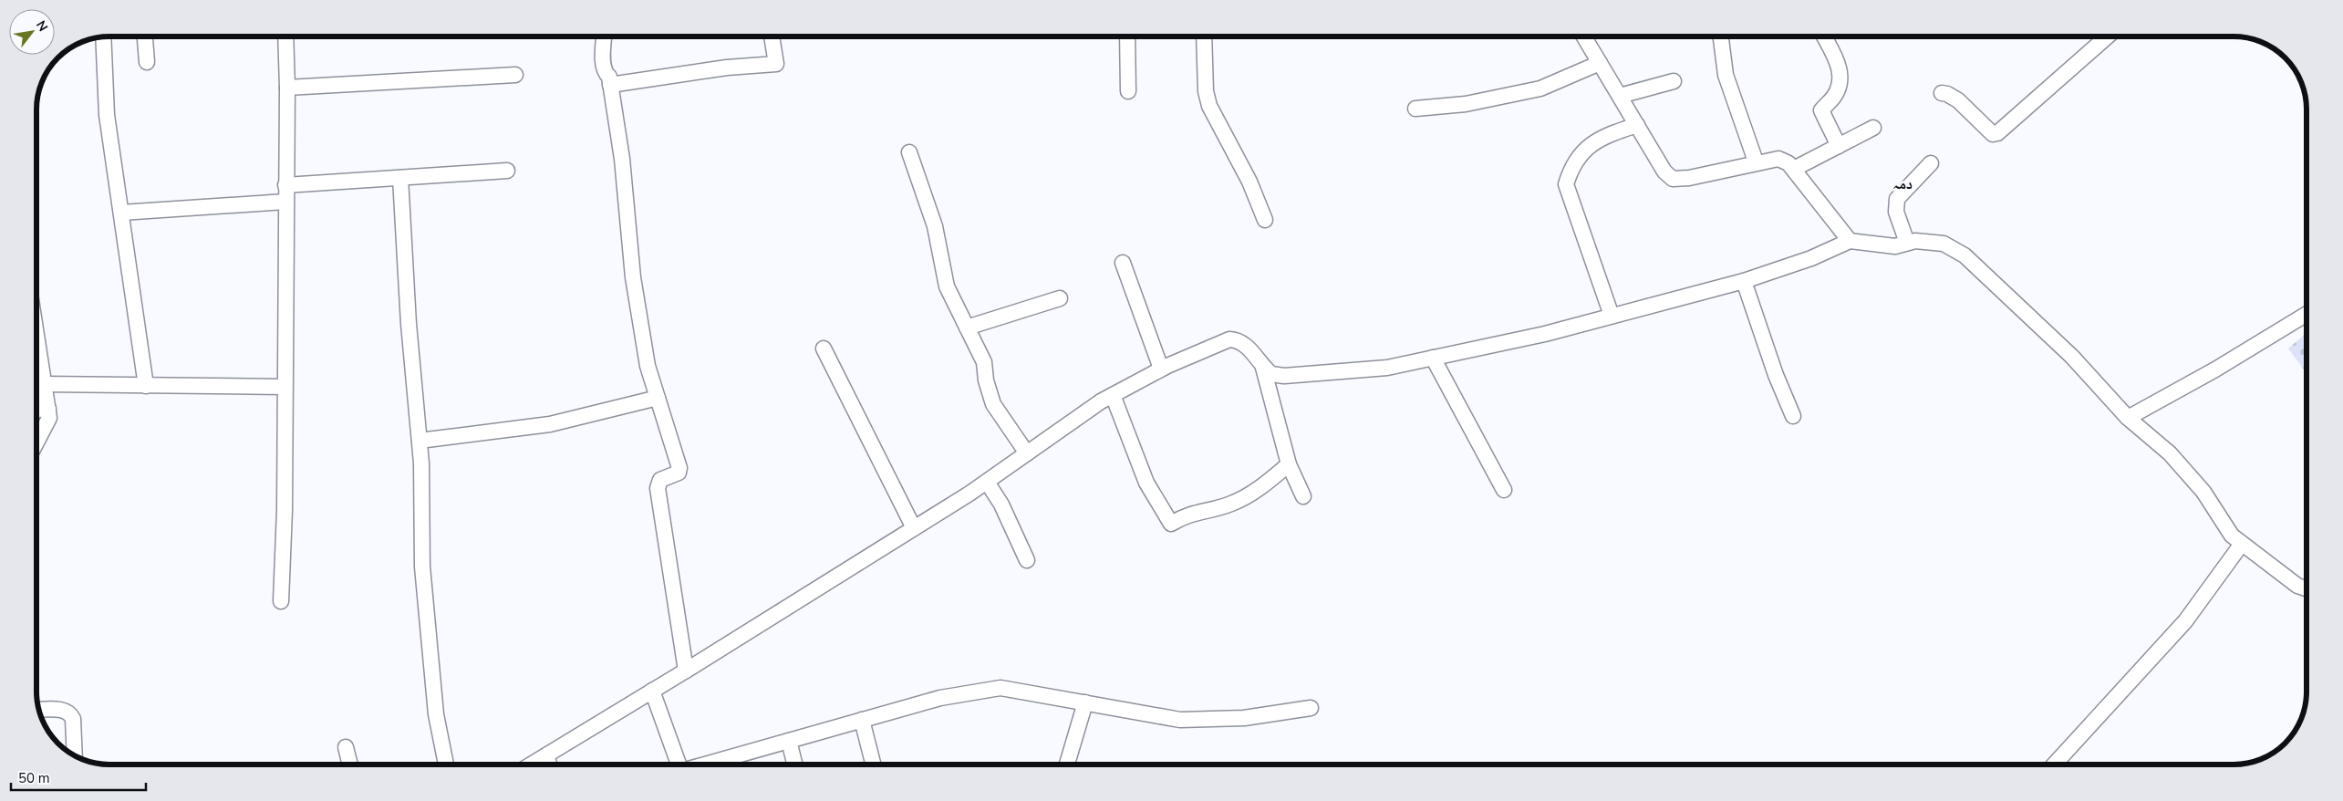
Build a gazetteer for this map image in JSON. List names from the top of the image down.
{
  "districts": ["دمہ"],
  "scale_bar": "50 m",
  "north": "top right"
}
